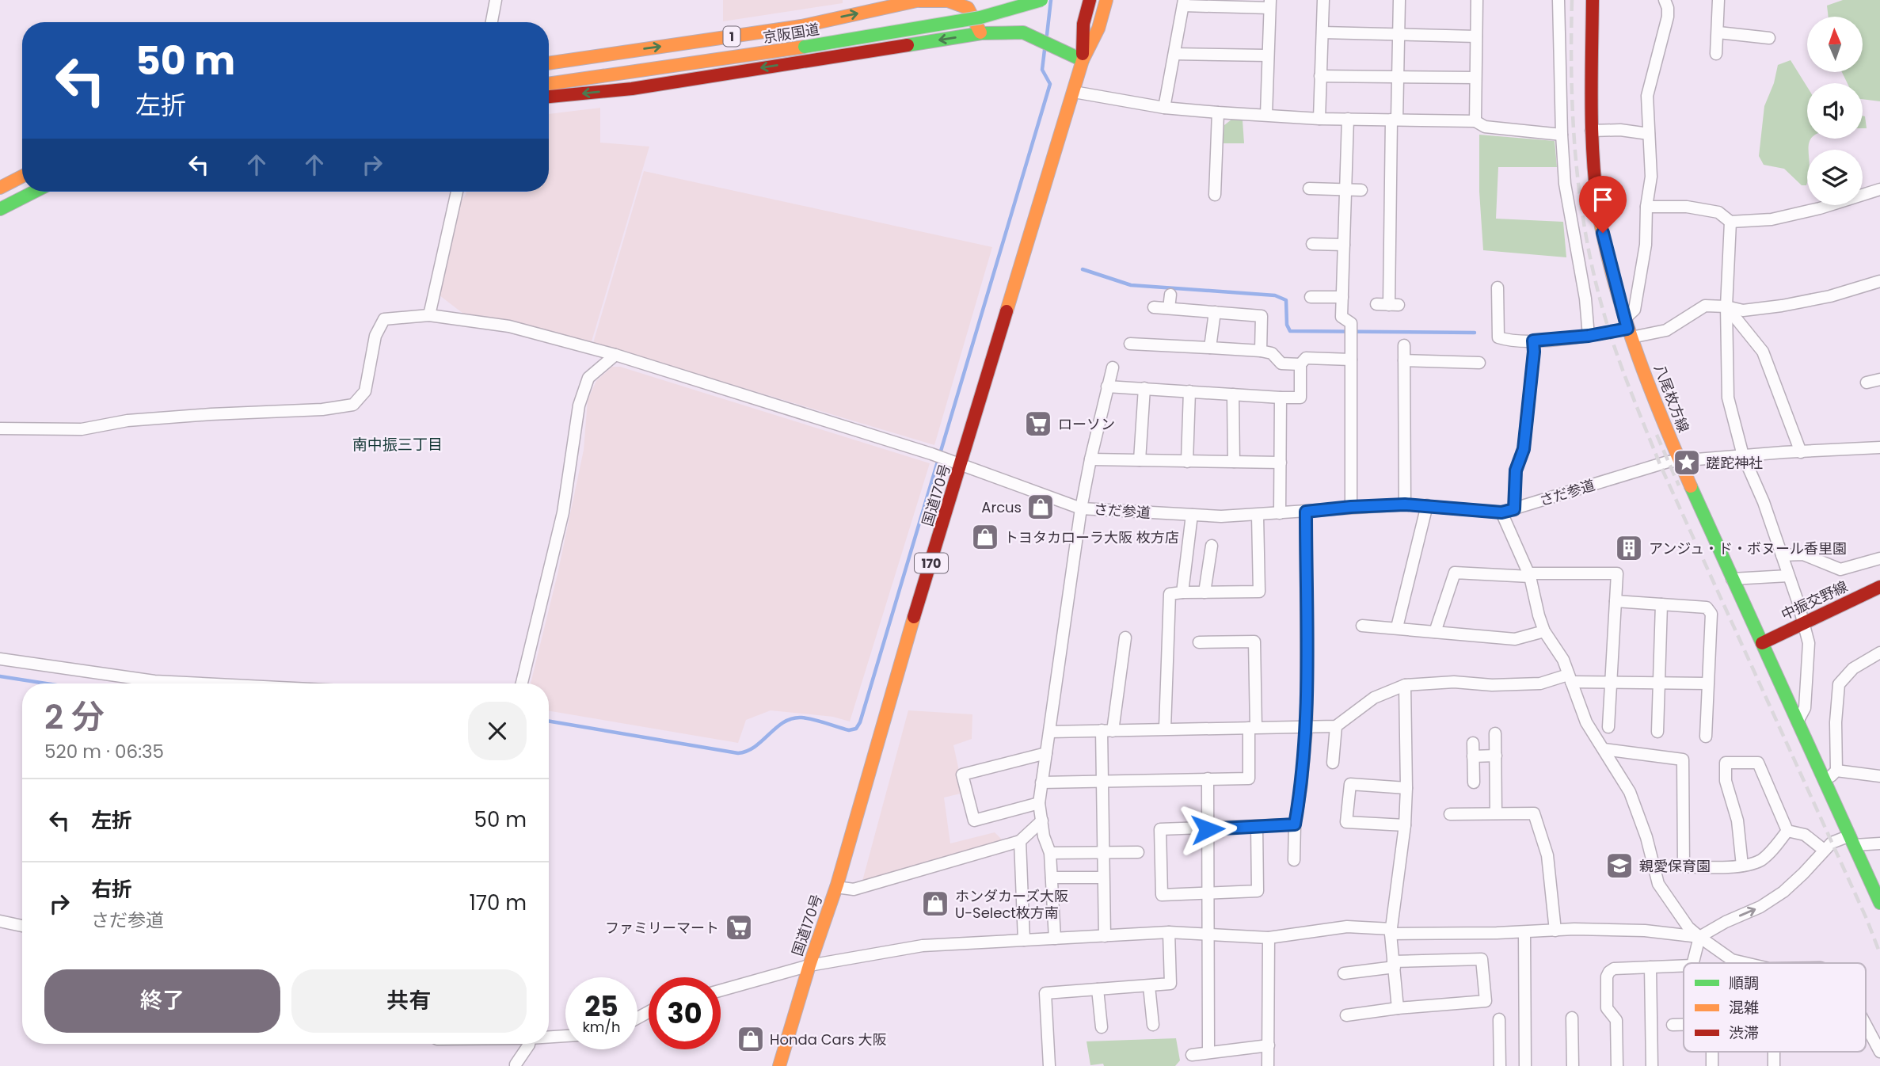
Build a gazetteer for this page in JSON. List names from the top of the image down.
{
  "streets": {
    "main road": [
      "京阪国道",
      "1",
      "八尾枚方線",
      "国道170号",
      "170",
      "中振交野線"
    ],
    "street": ["さだ参道"]
  },
  "crossings": [
    ["八尾枚方線", "さだ参道"],
    ["八尾枚方線", "中振交野線"],
    ["さだ参道", "国道170号"]
  ],
  "districts": ["南中振三丁目"],
  "places": {
    "supermarket": ["ローソン", "ファミリーマート"],
    "place": ["蹉跎神社"],
    "shop": [
      "Arcus",
      "トヨタカローラ大阪 枚方店",
      "ホンダカーズ大阪 U-Select枚方南",
      "Honda Cars 大阪"
    ],
    "building": ["アンジュ・ド・ボヌール香里園"],
    "school or university": ["親愛保育園"]
  },
  "legend": ["順調", "混雑", "渋滞"],
  "north": "top",
  "page": {
    "turn": ["50 m", "左折"],
    "heading": ["2 分", "520 m · 06:35"],
    "list": [
      {
        "name": "左折",
        "value": "50 m"
      },
      {
        "name": "右折",
        "note": "さだ参道",
        "value": "170 m"
      }
    ],
    "buttons": ["終了", "共有"],
    "speed": "25 km/h",
    "limit": "30"
  }
}
